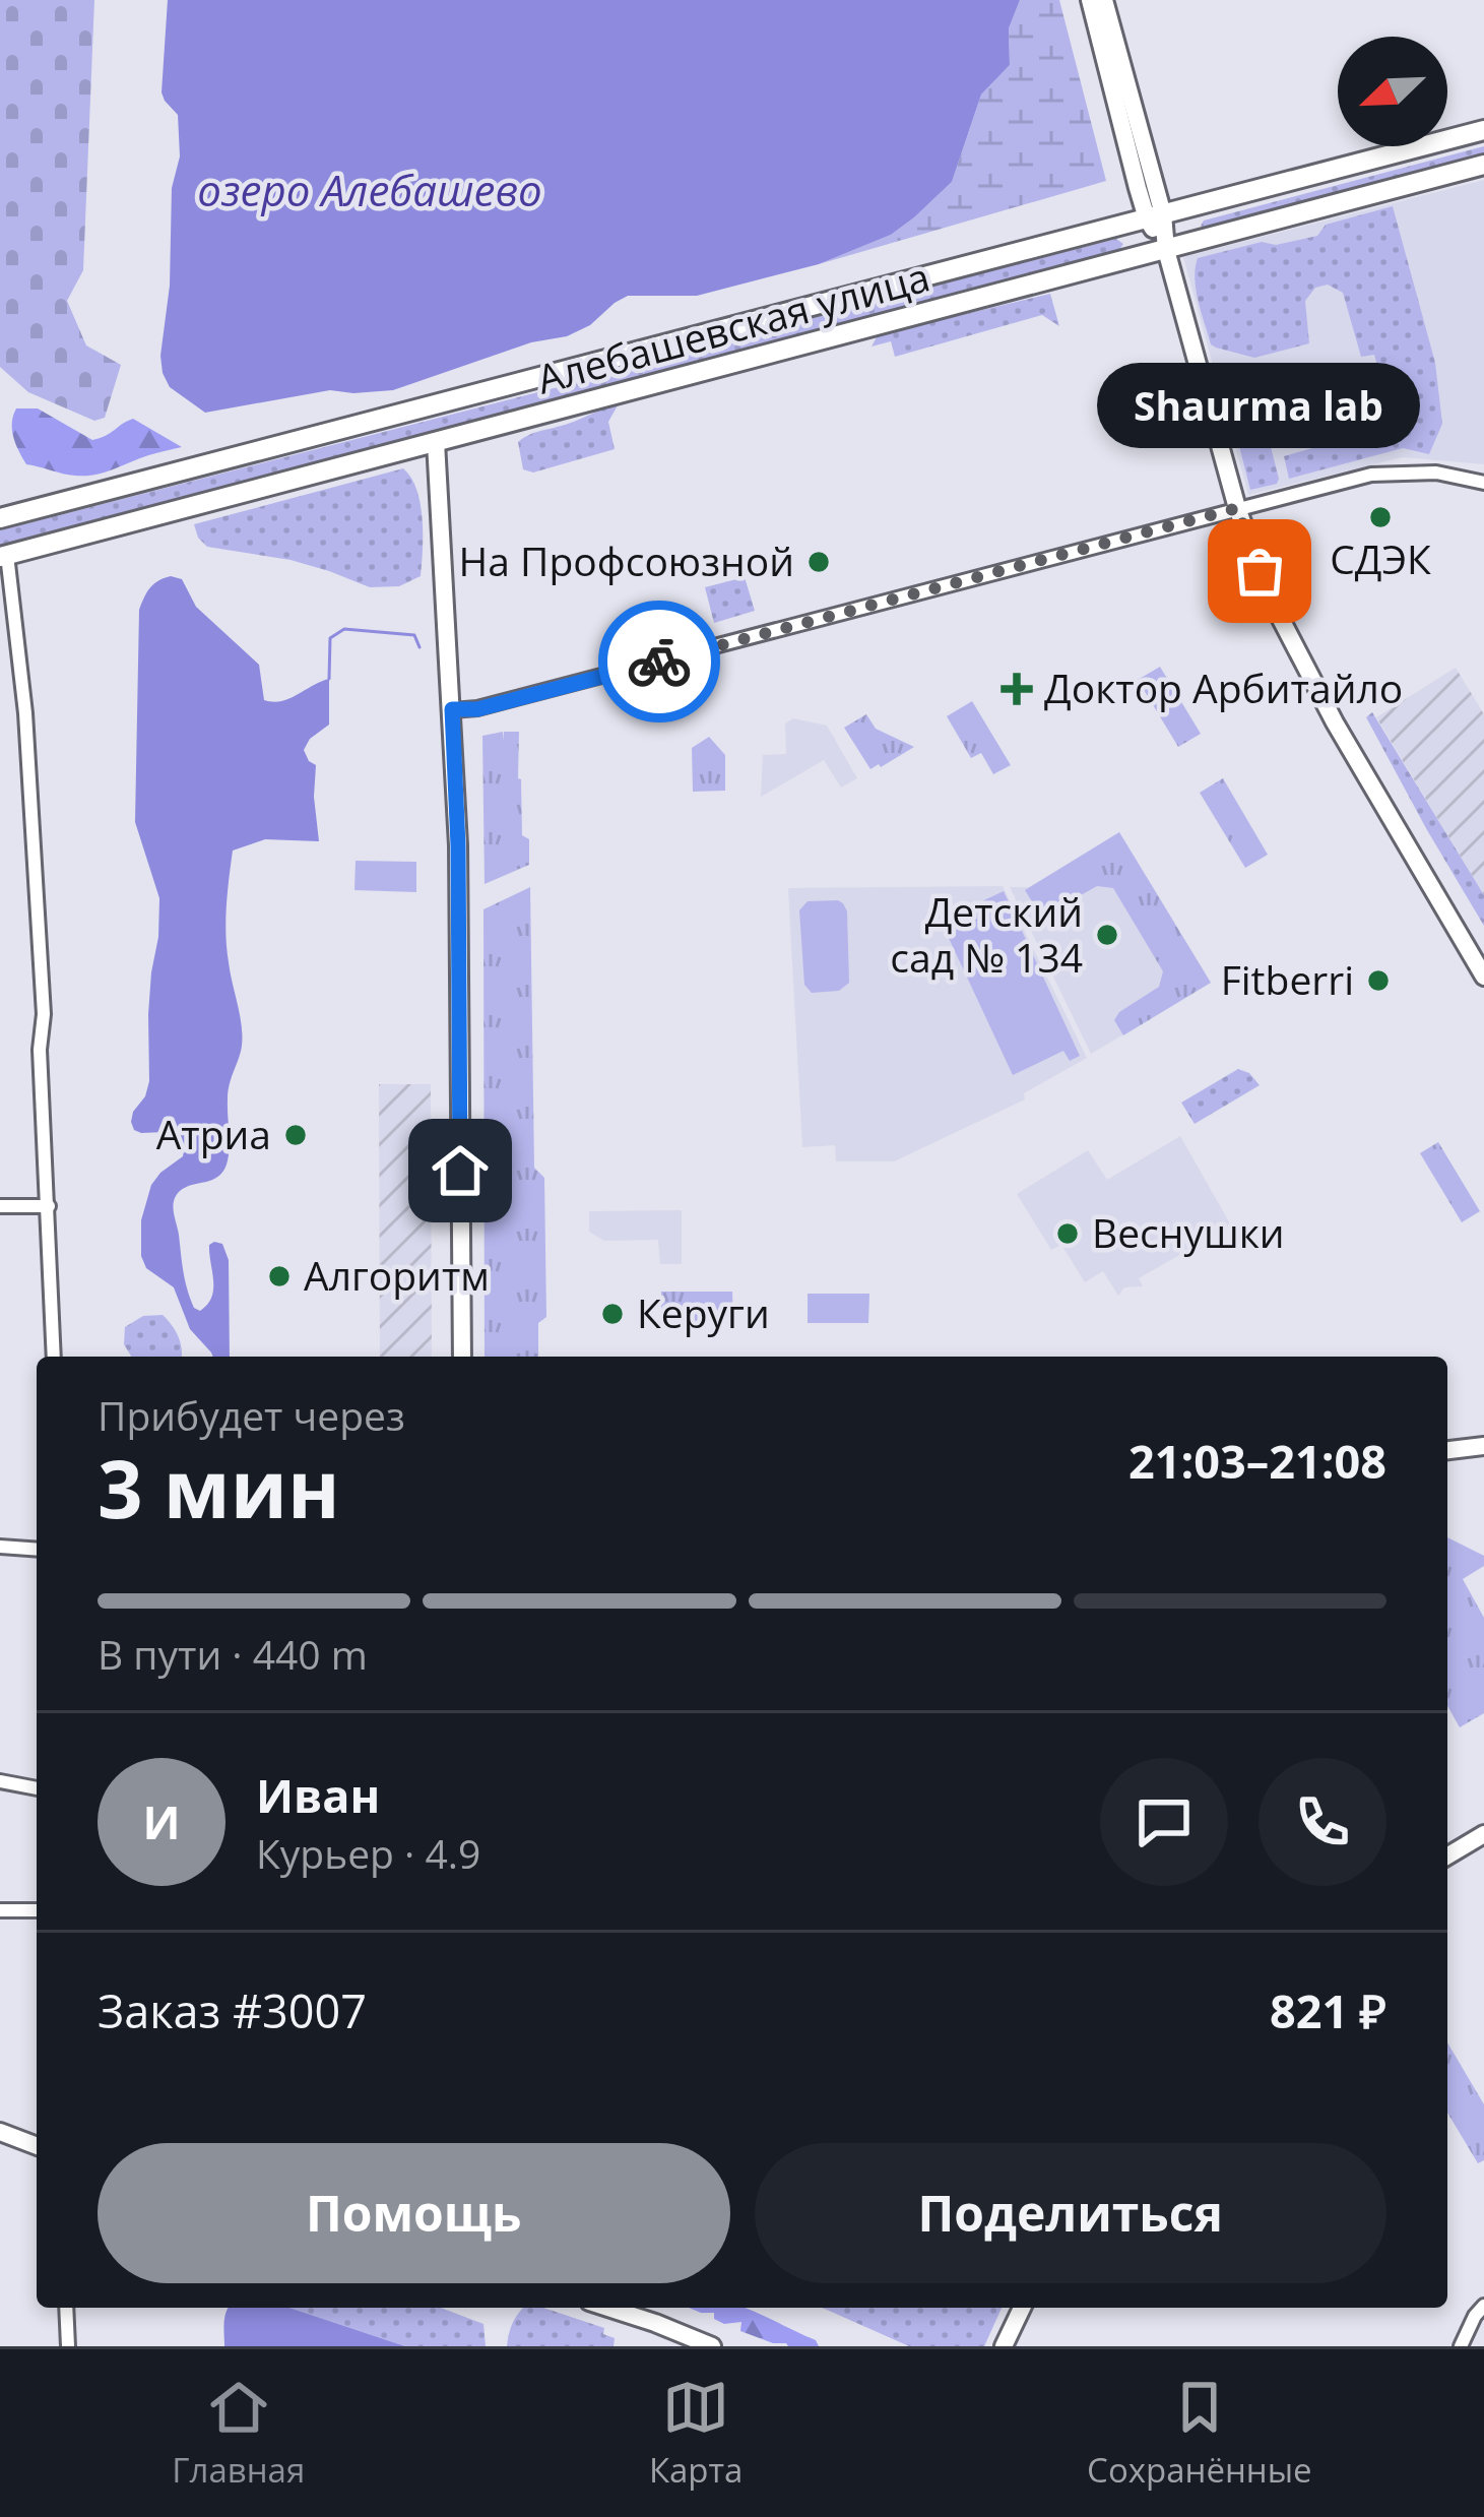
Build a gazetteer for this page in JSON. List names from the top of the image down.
{
  "streets": {
    "main road": ["Алебашевская улица"]
  },
  "water": ["озеро Алебашево"],
  "places": {
    "other": [
      "СДЭК",
      "На Профсоюзной",
      "Shaurma lab",
      "Детский сад № 134",
      "Fitberri",
      "Атриа",
      "Веснушки",
      "Алгоритм",
      "Керуги"
    ],
    "health": ["Доктор Арбитайло"]
  },
  "north": "bottom left",
  "page": {
    "bubble": "Shaurma lab",
    "heading": ["3 мин", "Прибудет через", "21:03–21:08"],
    "panel": [
      "Иван",
      "Курьер · 4.9",
      "Заказ #3007",
      "821 ₽"
    ],
    "bar": "В пути · 440 m",
    "round": "И",
    "buttons": ["Помощь", "Поделиться"],
    "tabs": ["Главная", "Карта", "Сохранённые"]
  }
}
